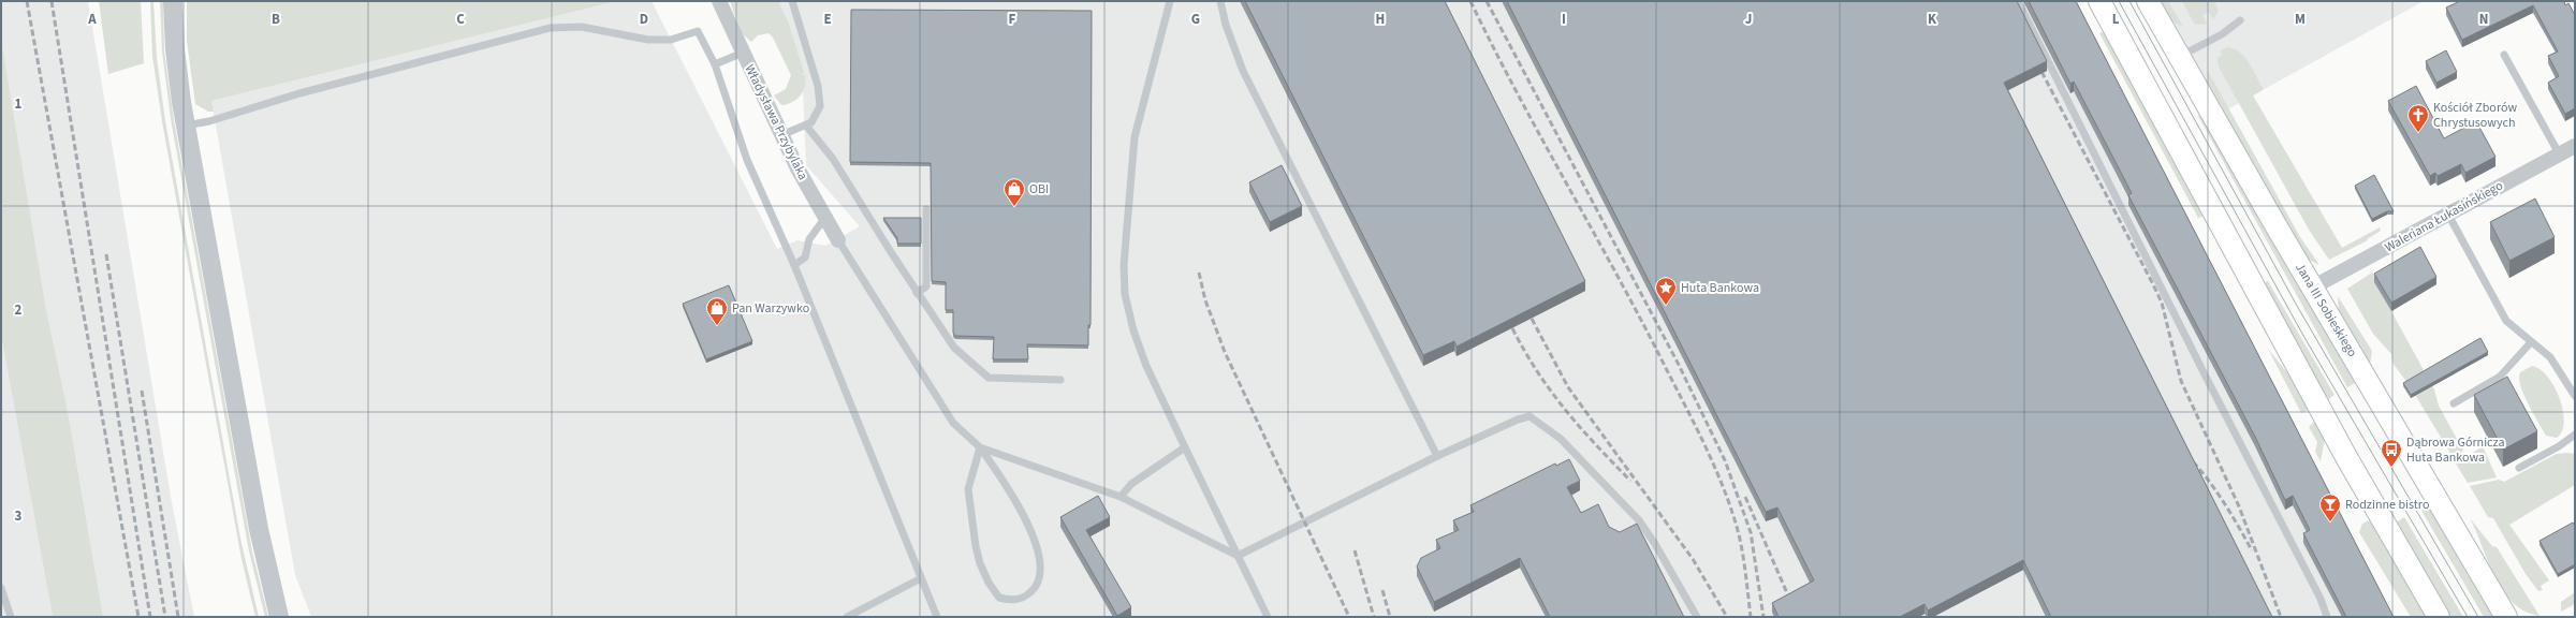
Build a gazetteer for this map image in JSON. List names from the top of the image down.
{
  "streets": {
    "main road": ["Jana III Sobieskiego"],
    "street": ["Władysława Przybylaka", "Waleriana Łukasińskiego"]
  },
  "crossings": [
    ["Waleriana Łukasińskiego", "Jana III Sobieskiego"]
  ],
  "places": {
    "church": ["Kościół Zborów Chrystusowych"],
    "shop": ["OBI", "Pan Warzywko"],
    "place": ["Huta Bankowa"],
    "bus stop": ["Dąbrowa Górnicza Huta Bankowa"],
    "bar": ["Rodzinne bistro"]
  },
  "grid": {
    "columns": [
      "A",
      "B",
      "C",
      "D",
      "E",
      "F",
      "G",
      "H",
      "I",
      "J",
      "K",
      "L",
      "M",
      "N"
    ],
    "rows": ["1", "2", "3"]
  }
}
